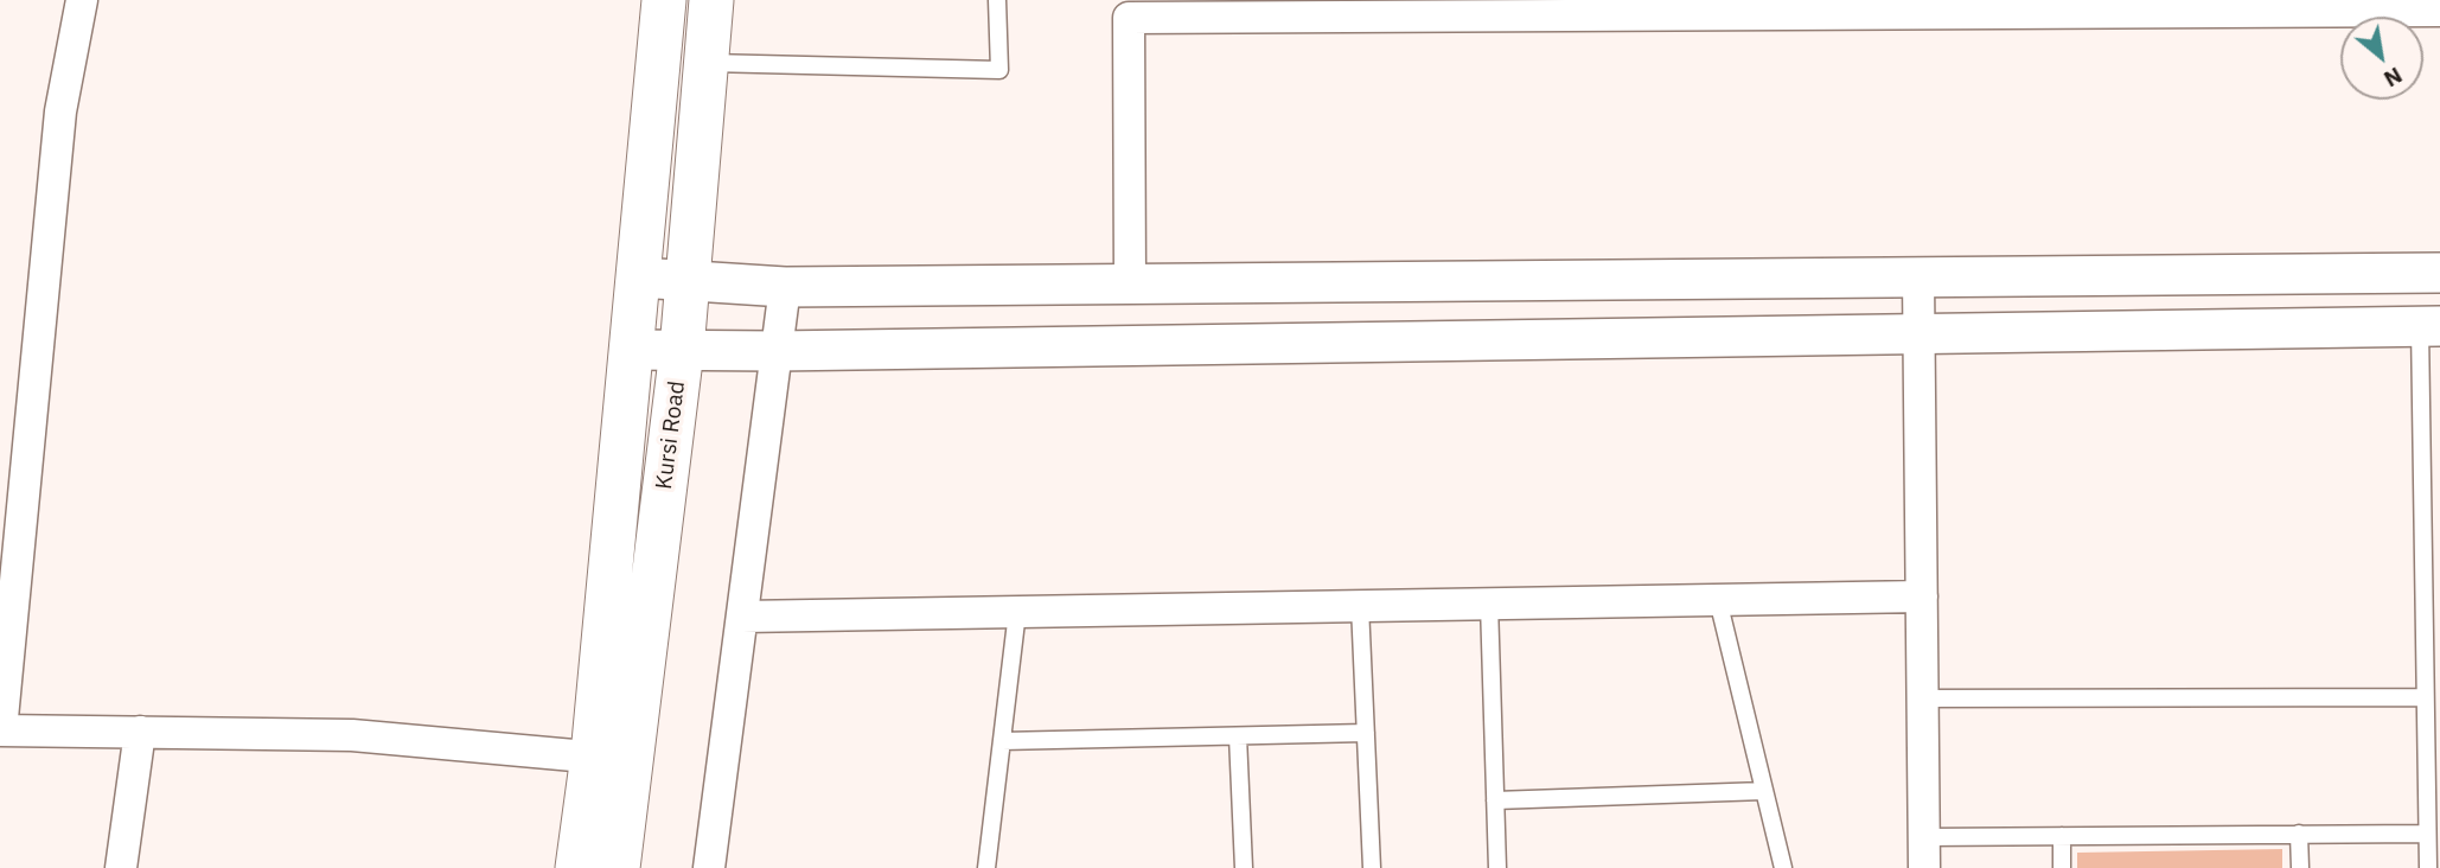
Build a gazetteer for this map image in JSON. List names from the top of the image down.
{
  "streets": {
    "main road": ["Kursi Road"]
  },
  "north": "bottom right"
}
